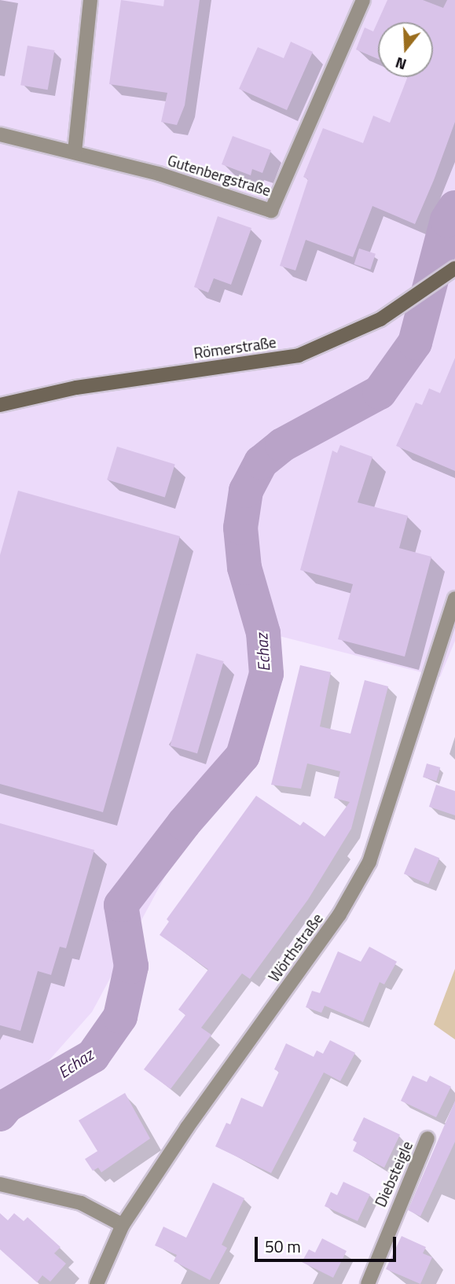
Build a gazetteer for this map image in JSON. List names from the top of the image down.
{
  "streets": {
    "main road": ["Römerstraße"],
    "street": ["Gutenbergstraße", "Wörthstraße", "Diebsteigle"]
  },
  "water": ["Echaz"],
  "scale_bar": "50 m",
  "north": "bottom"
}
